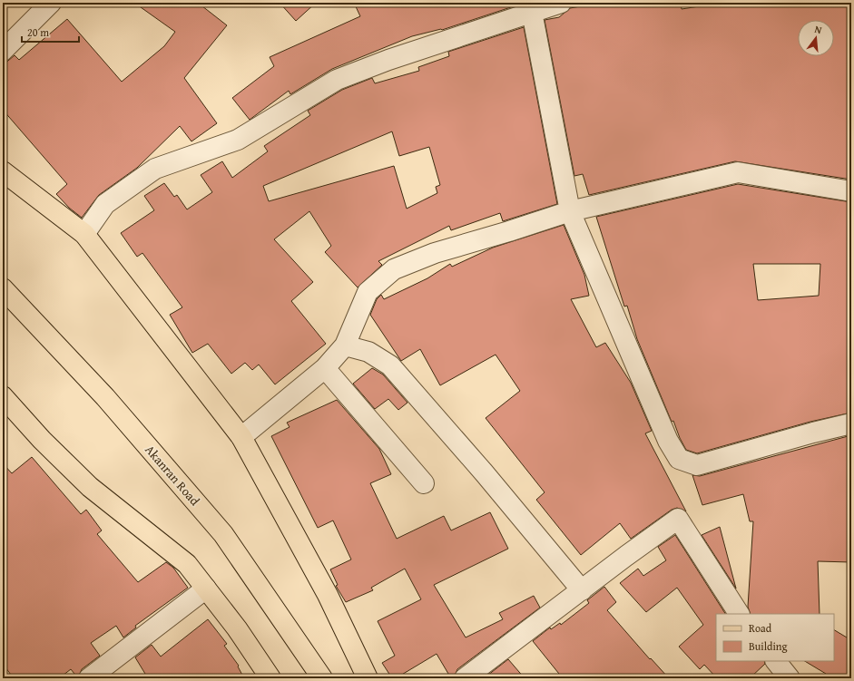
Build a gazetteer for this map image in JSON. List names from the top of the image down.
{
  "streets": {
    "main road": ["Akanran Road"]
  },
  "legend": ["Road", "Building"],
  "scale_bar": "20 m",
  "north": "top"
}
